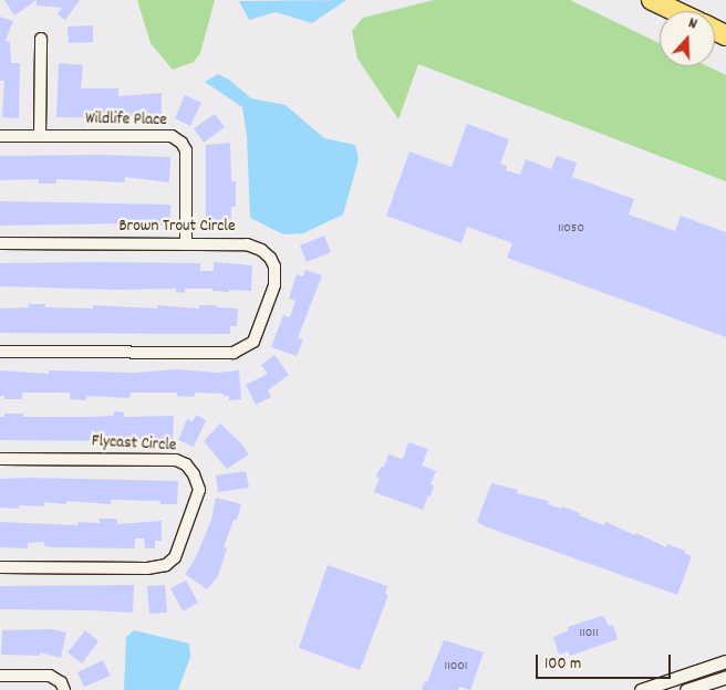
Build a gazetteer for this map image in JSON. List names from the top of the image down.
{
  "streets": {
    "street": ["Wildlife Place", "Brown Trout Circle", "Flycast Circle"]
  },
  "crossings": [
    ["Wildlife Place", "Brown Trout Circle"]
  ],
  "house_numbers": ["11050", "11011", "11001"],
  "scale_bar": "100 m",
  "north": "top"
}
